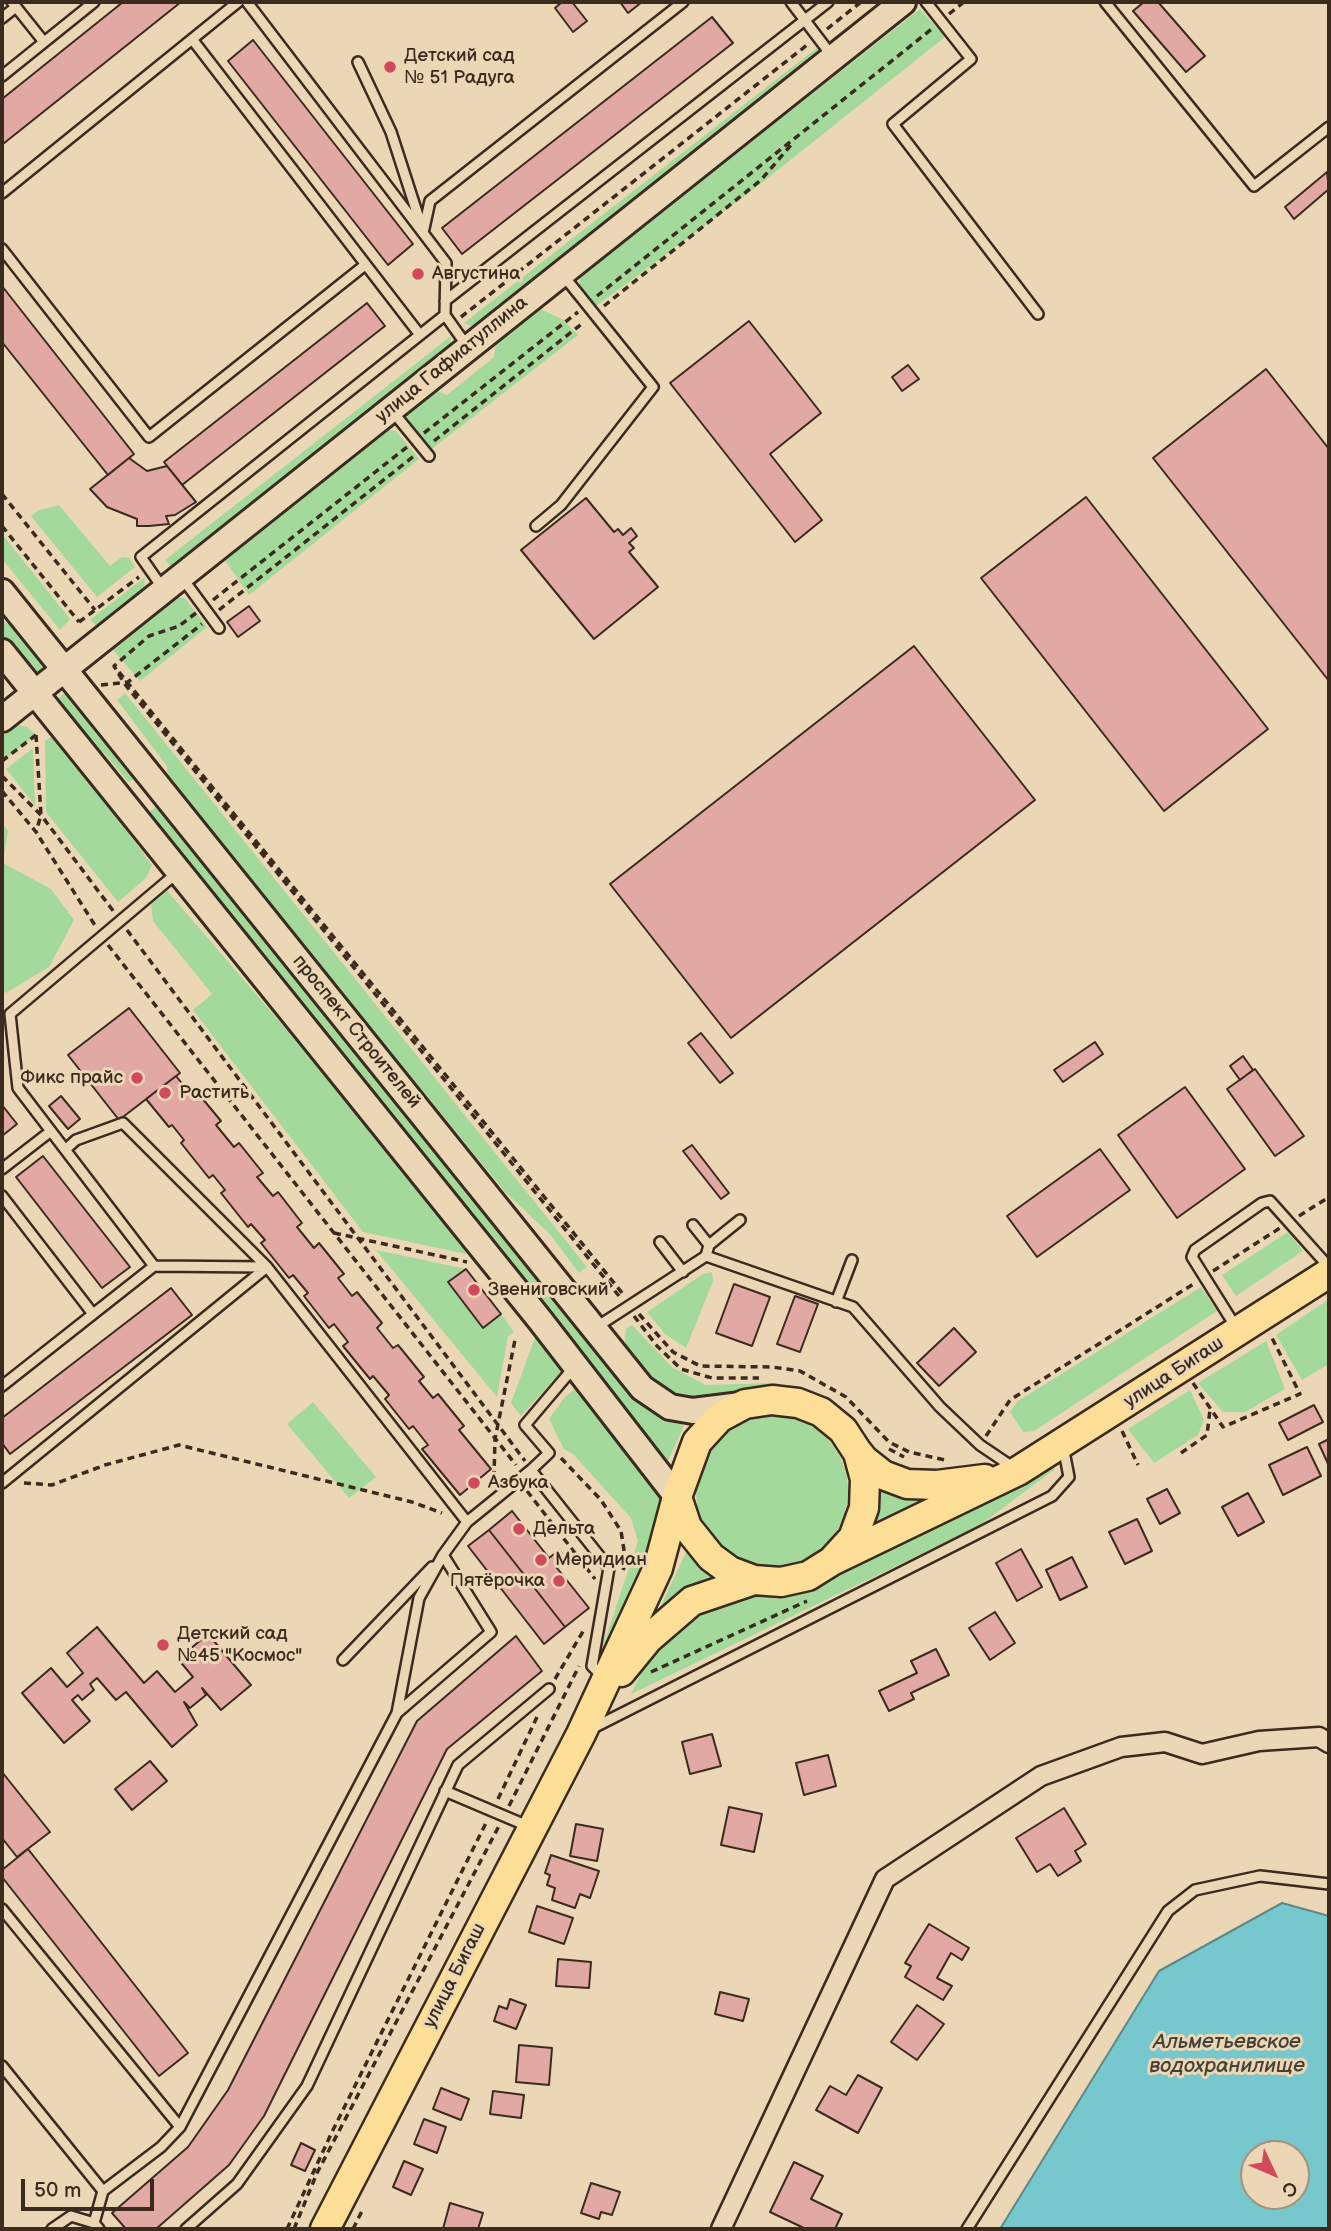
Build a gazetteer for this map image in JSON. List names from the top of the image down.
{
  "streets": {
    "main road": ["улица Бигаш"],
    "street": ["улица Гафиатуллина", "проспект Строителей"]
  },
  "crossings": [
    ["улица Гафиатуллина", "проспект Строителей"],
    ["проспект Строителей", "улица Бигаш"]
  ],
  "water": ["Альметьевское водохранилище"],
  "places": [
    "Детский сад № 51 Радуга",
    "Августина",
    "Фикс прайс",
    "Растить",
    "Звениговский",
    "Азбука",
    "Дельта",
    "Меридиан",
    "Пятёрочка",
    "Детский сад №45 \"Космос\""
  ],
  "scale_bar": "50 m",
  "north": "bottom right"
}
